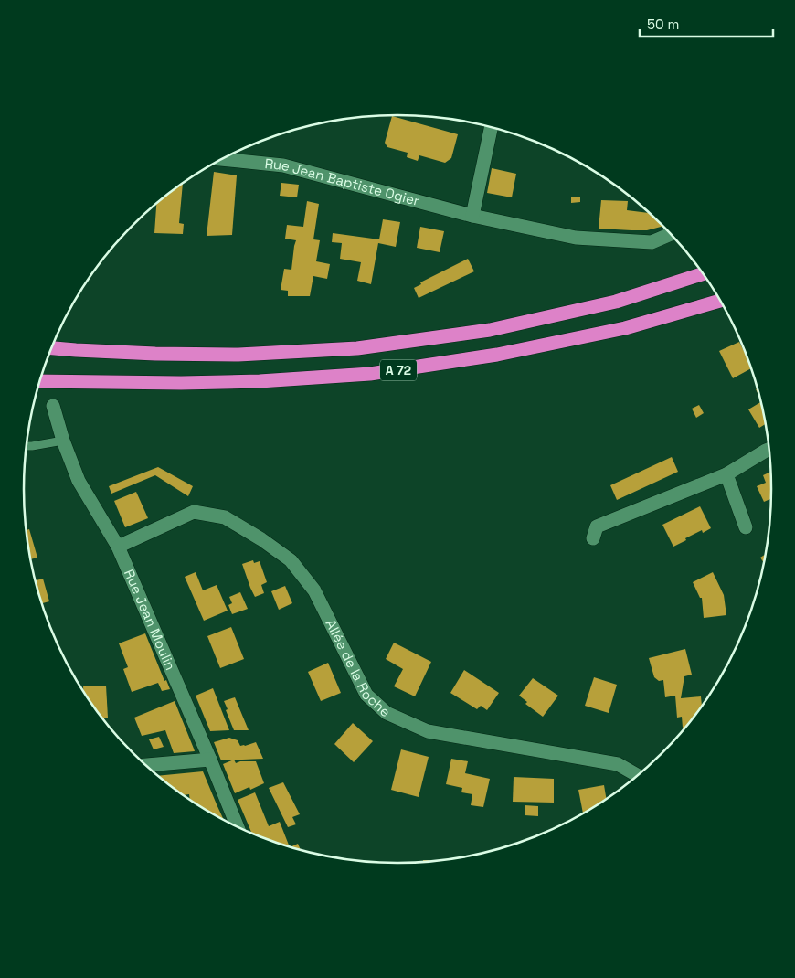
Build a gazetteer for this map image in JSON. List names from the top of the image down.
{
  "streets": {
    "highway": ["A 72"],
    "street": ["Rue Jean Baptiste Ogier", "Rue Jean Moulin", "Allée de la Roche"]
  },
  "crossings": [
    ["Rue Jean Moulin", "Allée de la Roche"]
  ],
  "scale_bar": "50 m"
}
